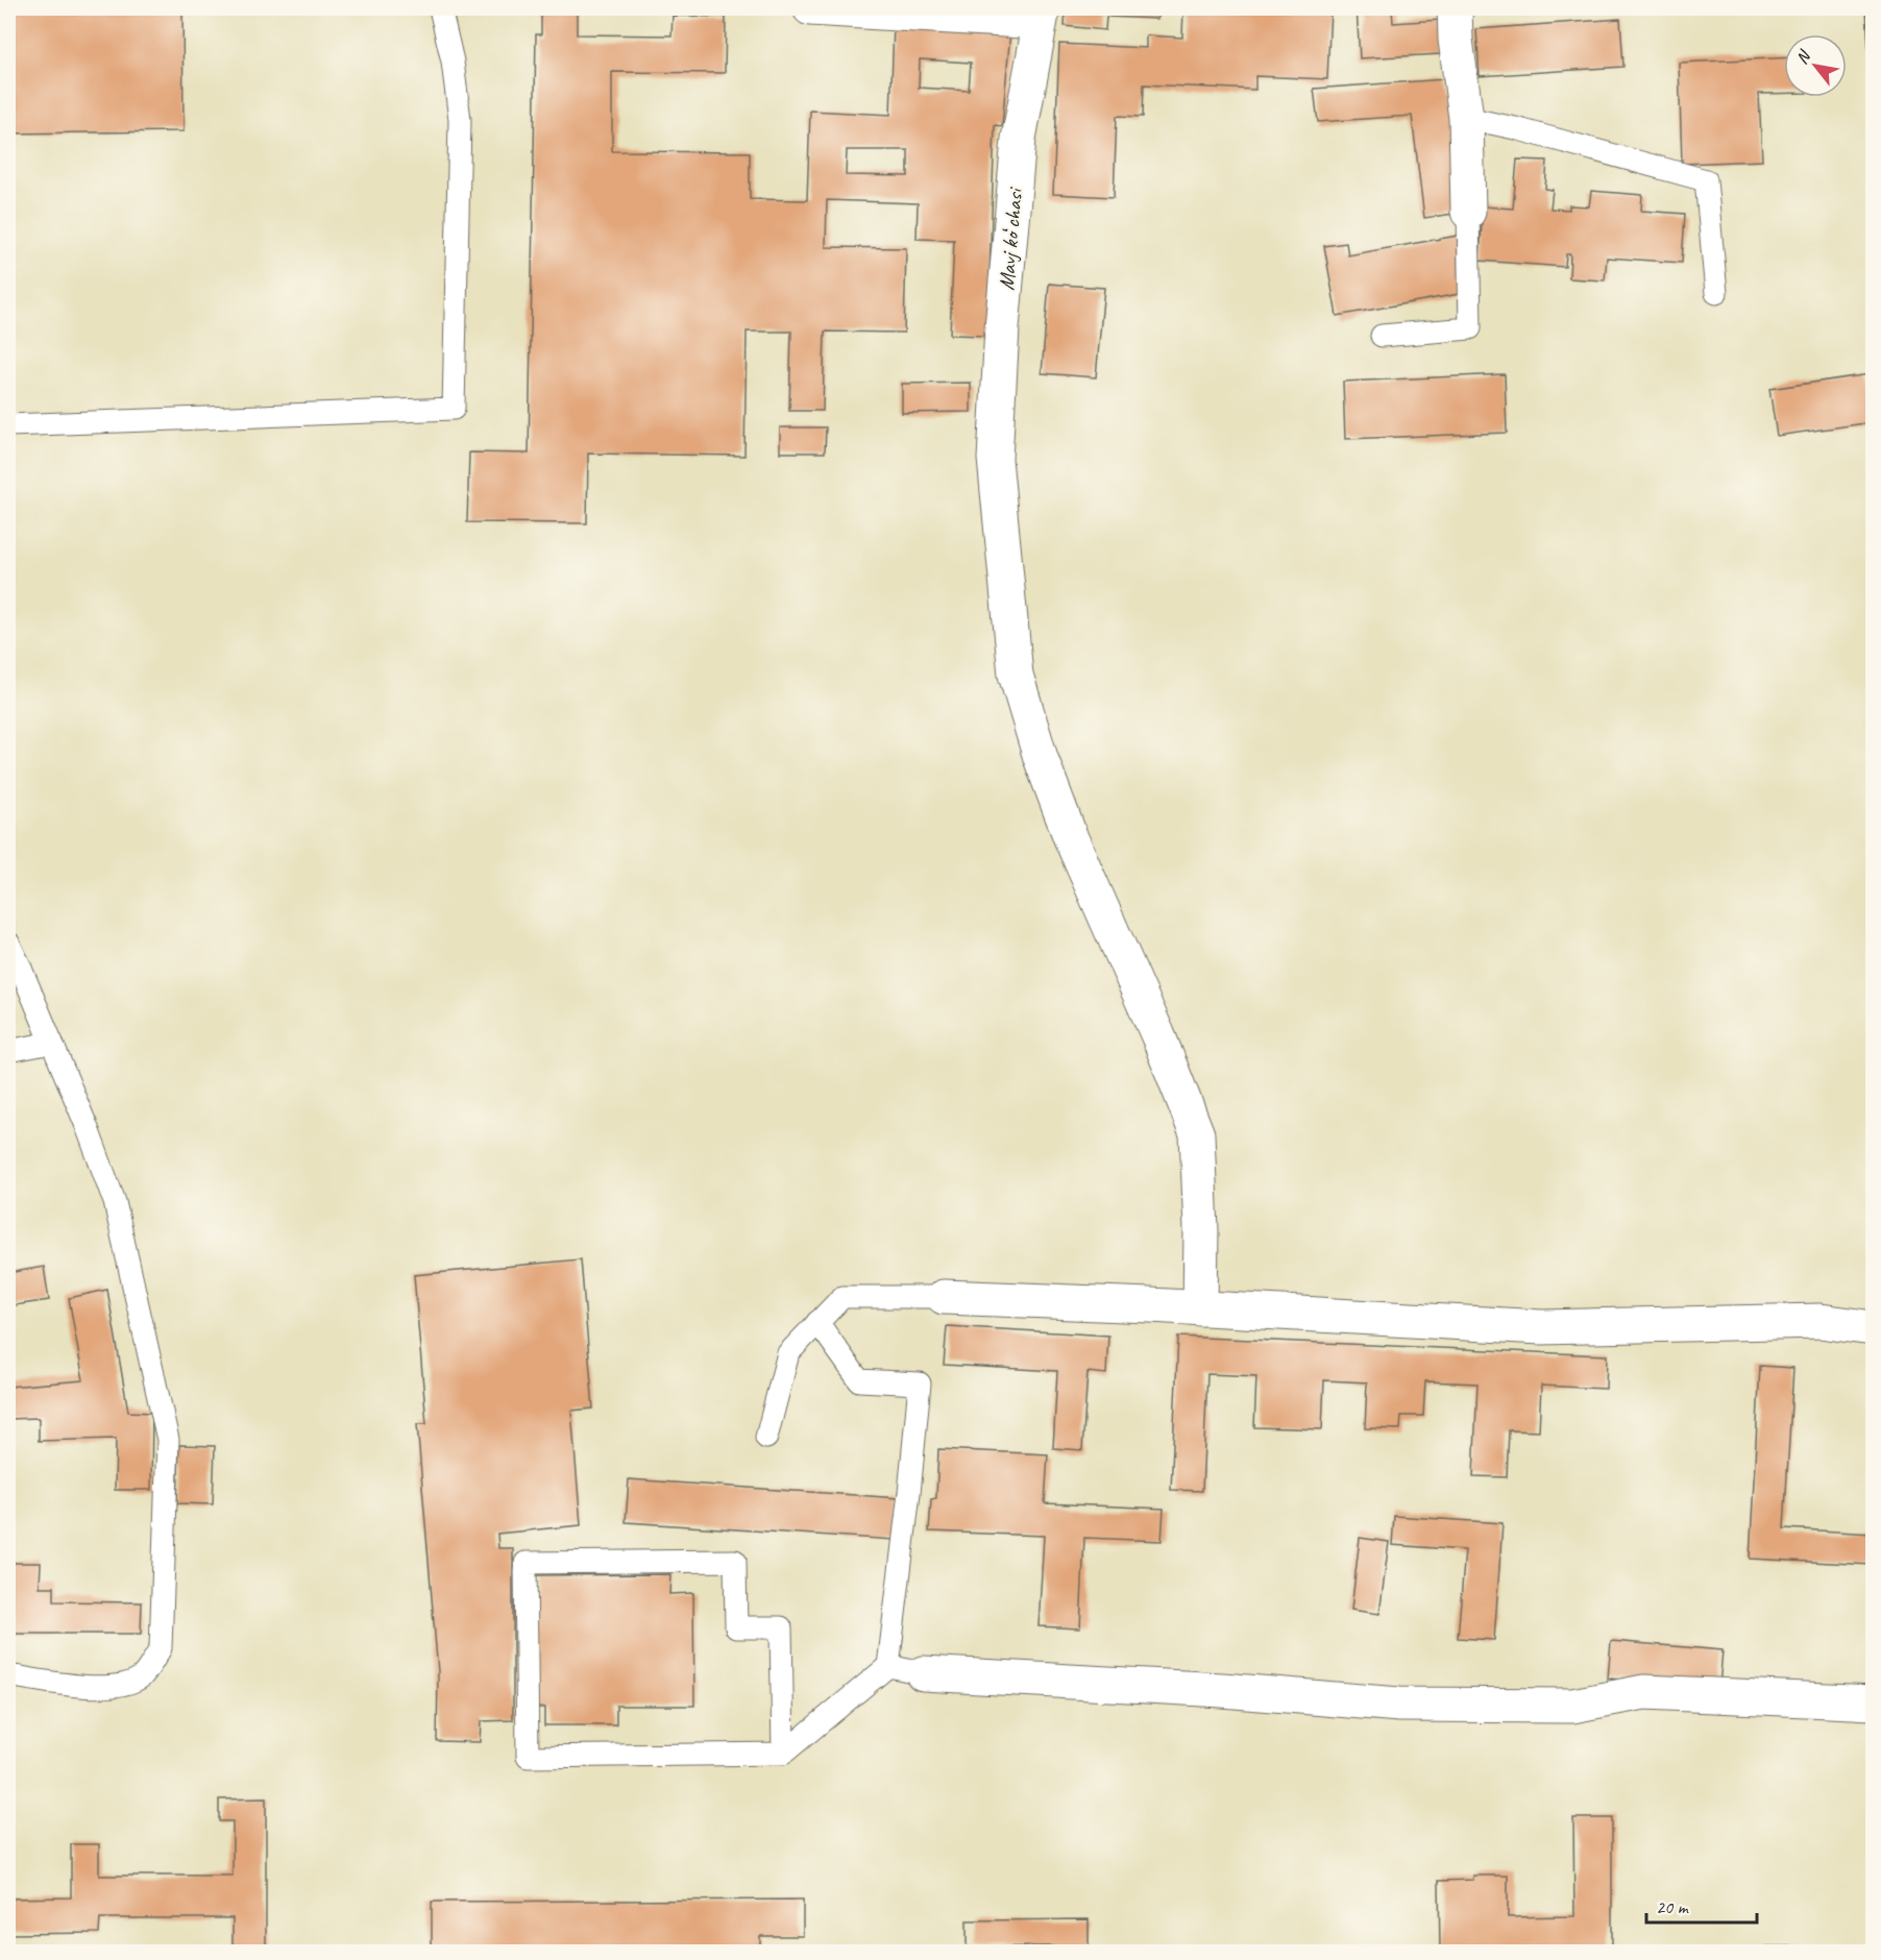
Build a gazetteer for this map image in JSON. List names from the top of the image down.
{
  "streets": {
    "street": ["Mavj koʻchasi"]
  },
  "scale_bar": "20 m",
  "north": "top left"
}
